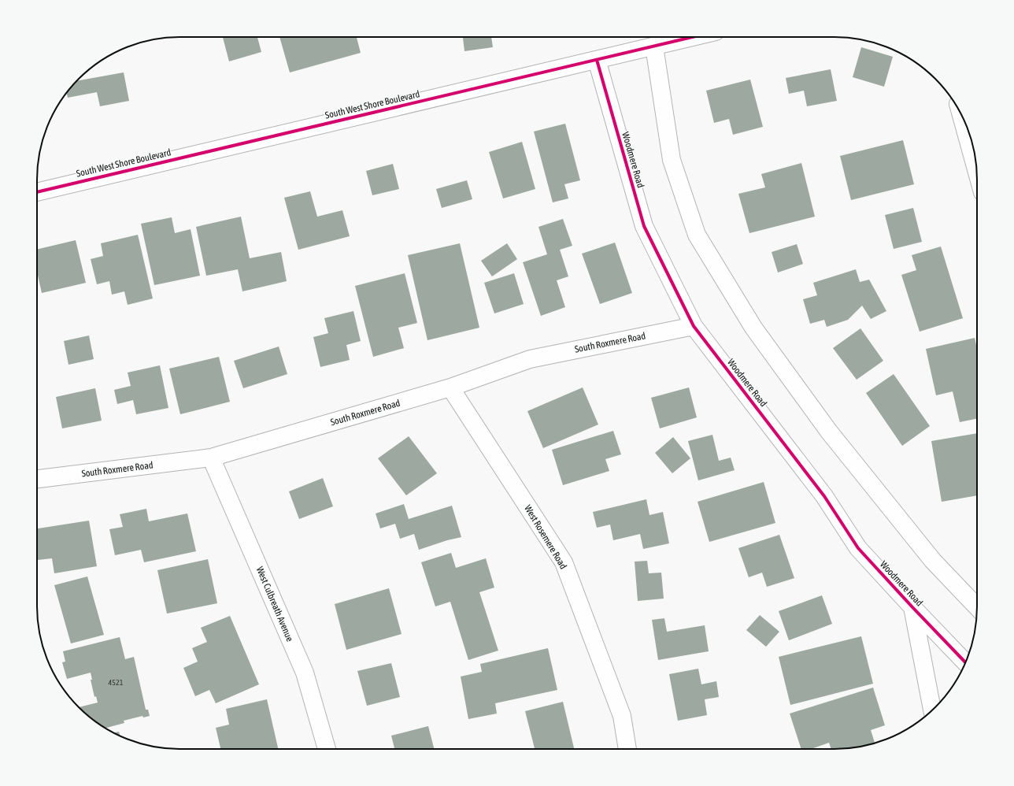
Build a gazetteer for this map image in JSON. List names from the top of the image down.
{
  "streets": {
    "street": [
      "South West Shore Boulevard",
      "Woodmere Road",
      "South Roxmere Road",
      "West Rosemere Road",
      "West Culbreath Avenue"
    ]
  },
  "crossings": [
    ["South West Shore Boulevard", "Woodmere Road"],
    ["Woodmere Road", "South Roxmere Road"],
    ["South Roxmere Road", "West Rosemere Road"],
    ["South Roxmere Road", "West Culbreath Avenue"]
  ],
  "house_numbers": ["4521"]
}
